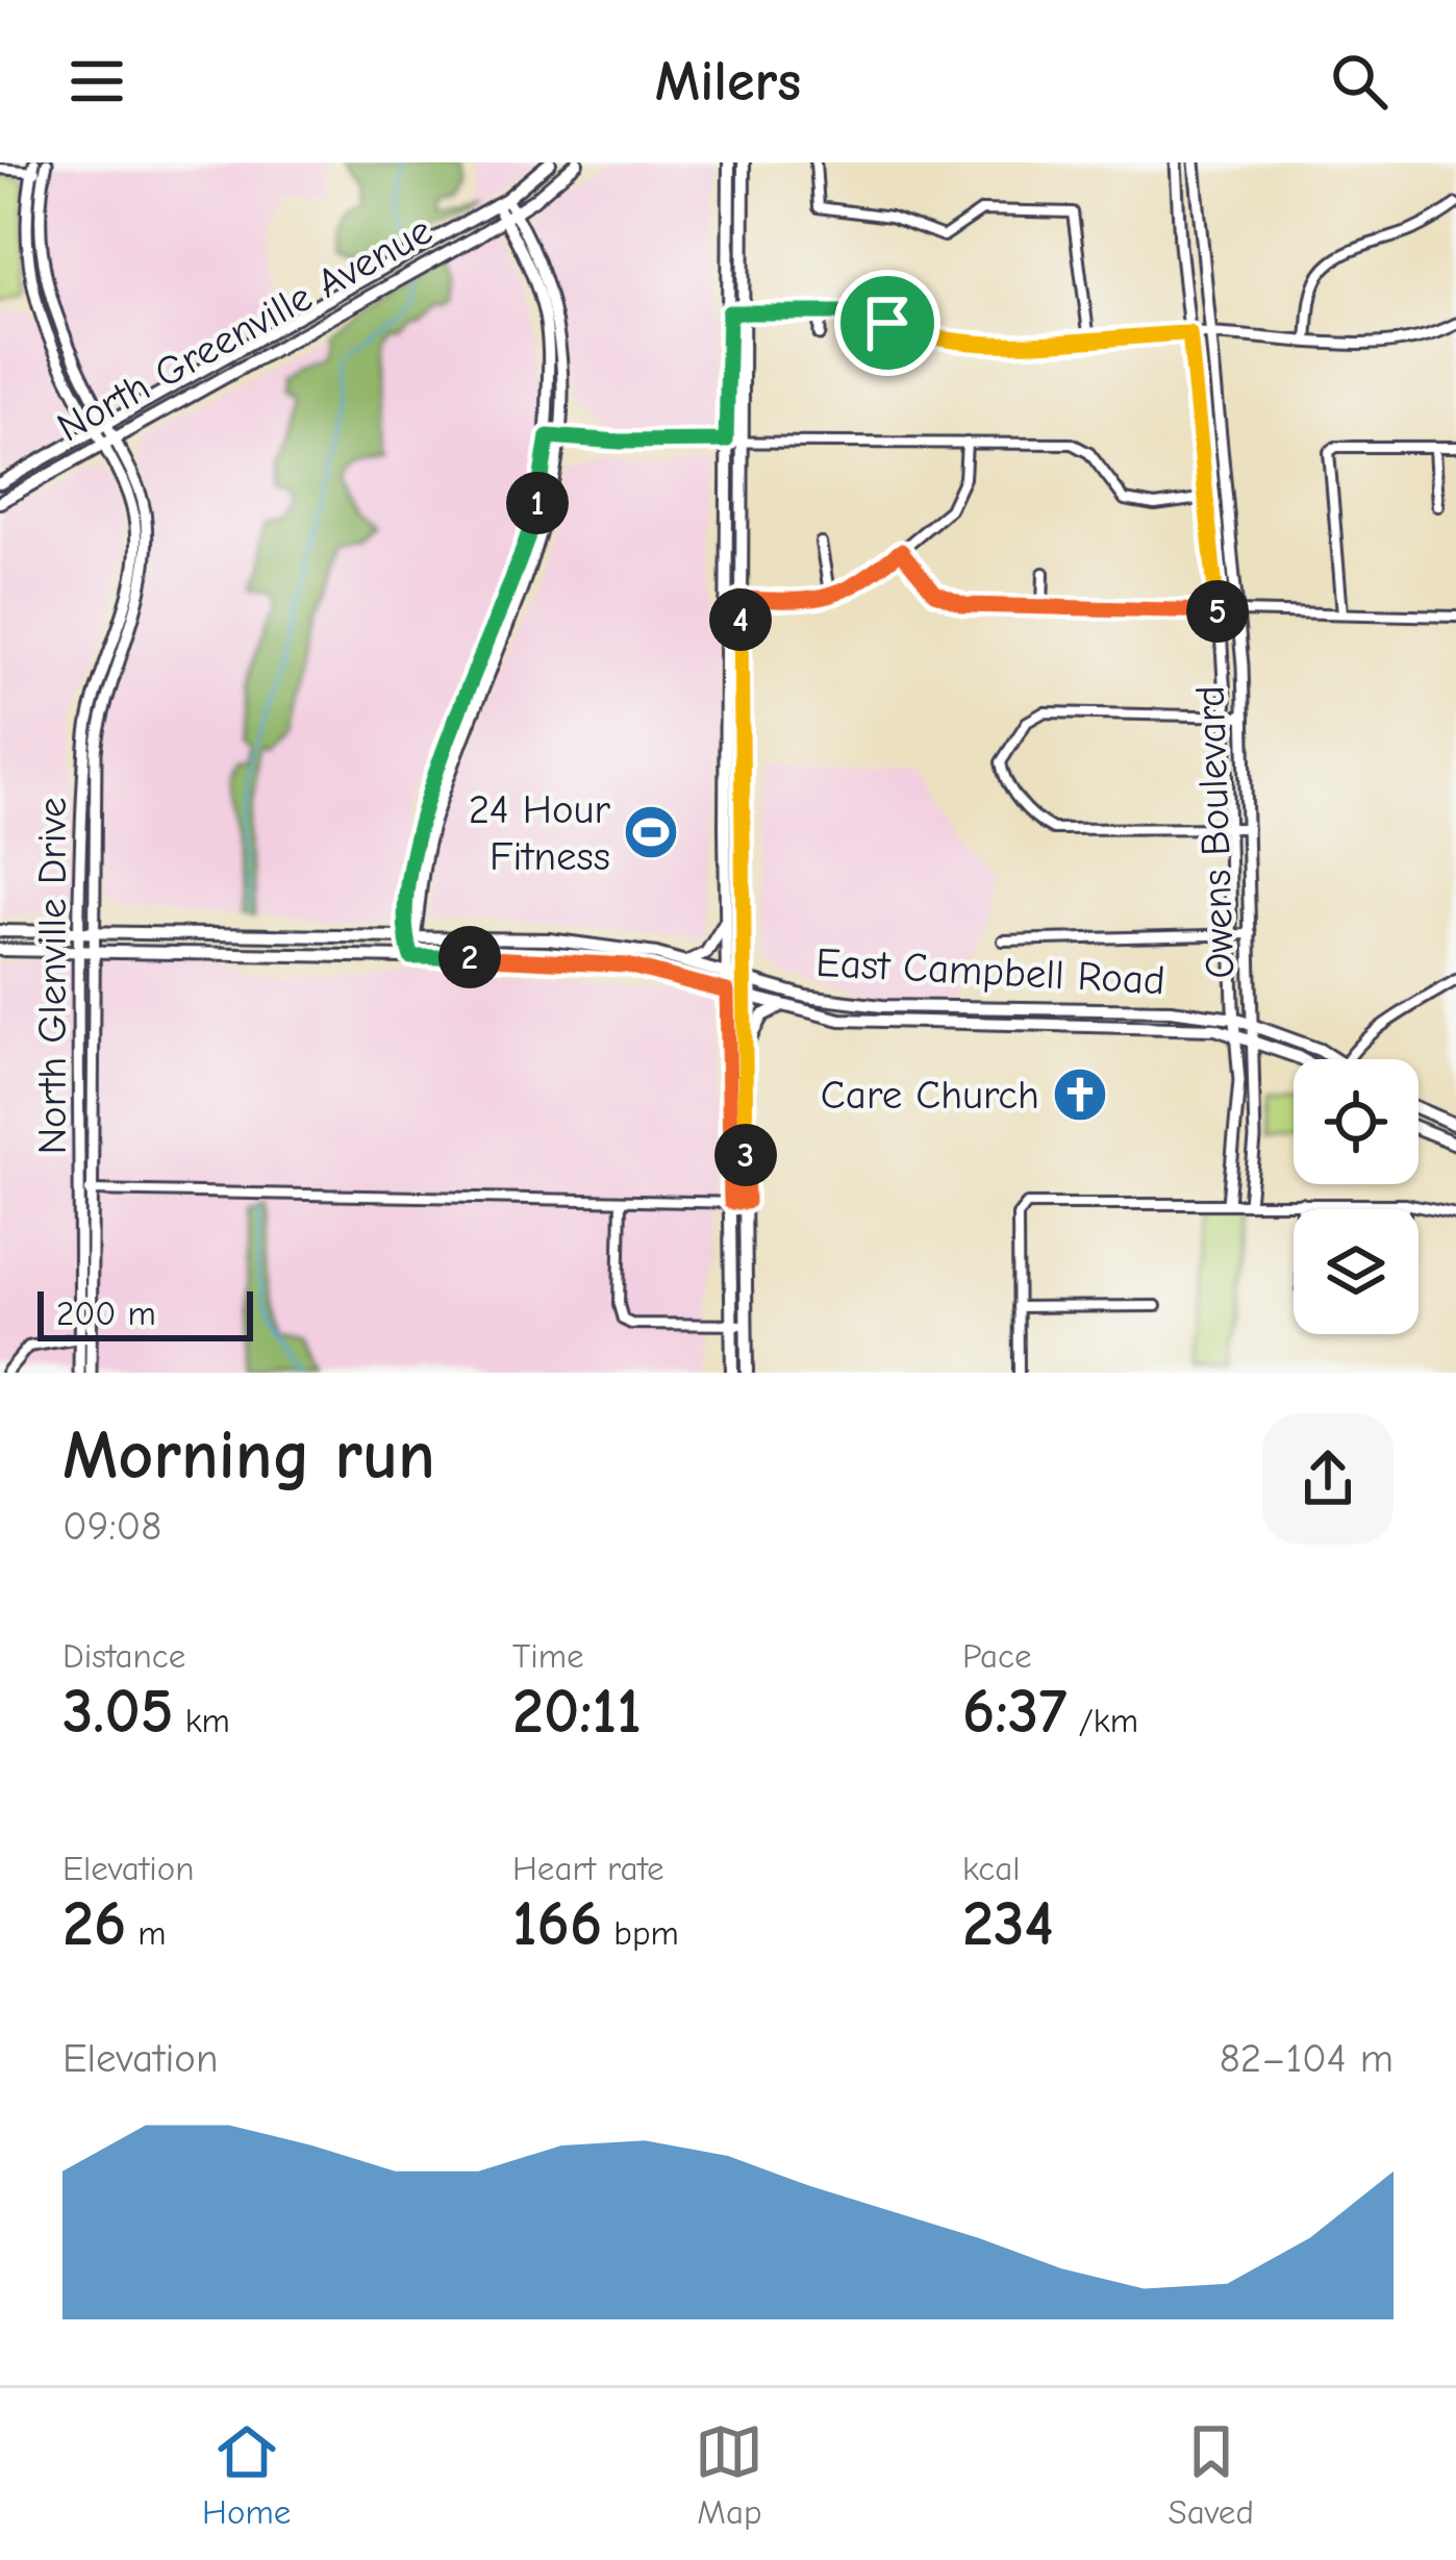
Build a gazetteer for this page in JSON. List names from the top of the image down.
{
  "streets": {
    "main road": ["North Greenville Avenue", "East Campbell Road"],
    "street": ["Owens Boulevard", "North Glenville Drive"]
  },
  "crossings": [
    ["North Greenville Avenue", "North Glenville Drive"],
    ["Owens Boulevard", "East Campbell Road"],
    ["East Campbell Road", "North Glenville Drive"]
  ],
  "places": {
    "sports": ["24 Hour Fitness"],
    "church": ["Care Church"]
  },
  "scale_bar": "200 m",
  "page": {
    "header": "Milers",
    "pins": [
      "1",
      "5",
      "4",
      "2",
      "3"
    ],
    "scale": "200 m",
    "heading": ["Morning run", "09:08"],
    "stats": [
      ["Distance", "3.05 km"],
      ["Time", "20:11"],
      ["Pace", "6:37 /km"],
      ["Elevation", "26 m"],
      ["Heart rate", "166 bpm"],
      ["kcal", "234"]
    ],
    "chart": ["Elevation", "82–104 m"],
    "tabs": ["Home", "Map", "Saved"]
  }
}
